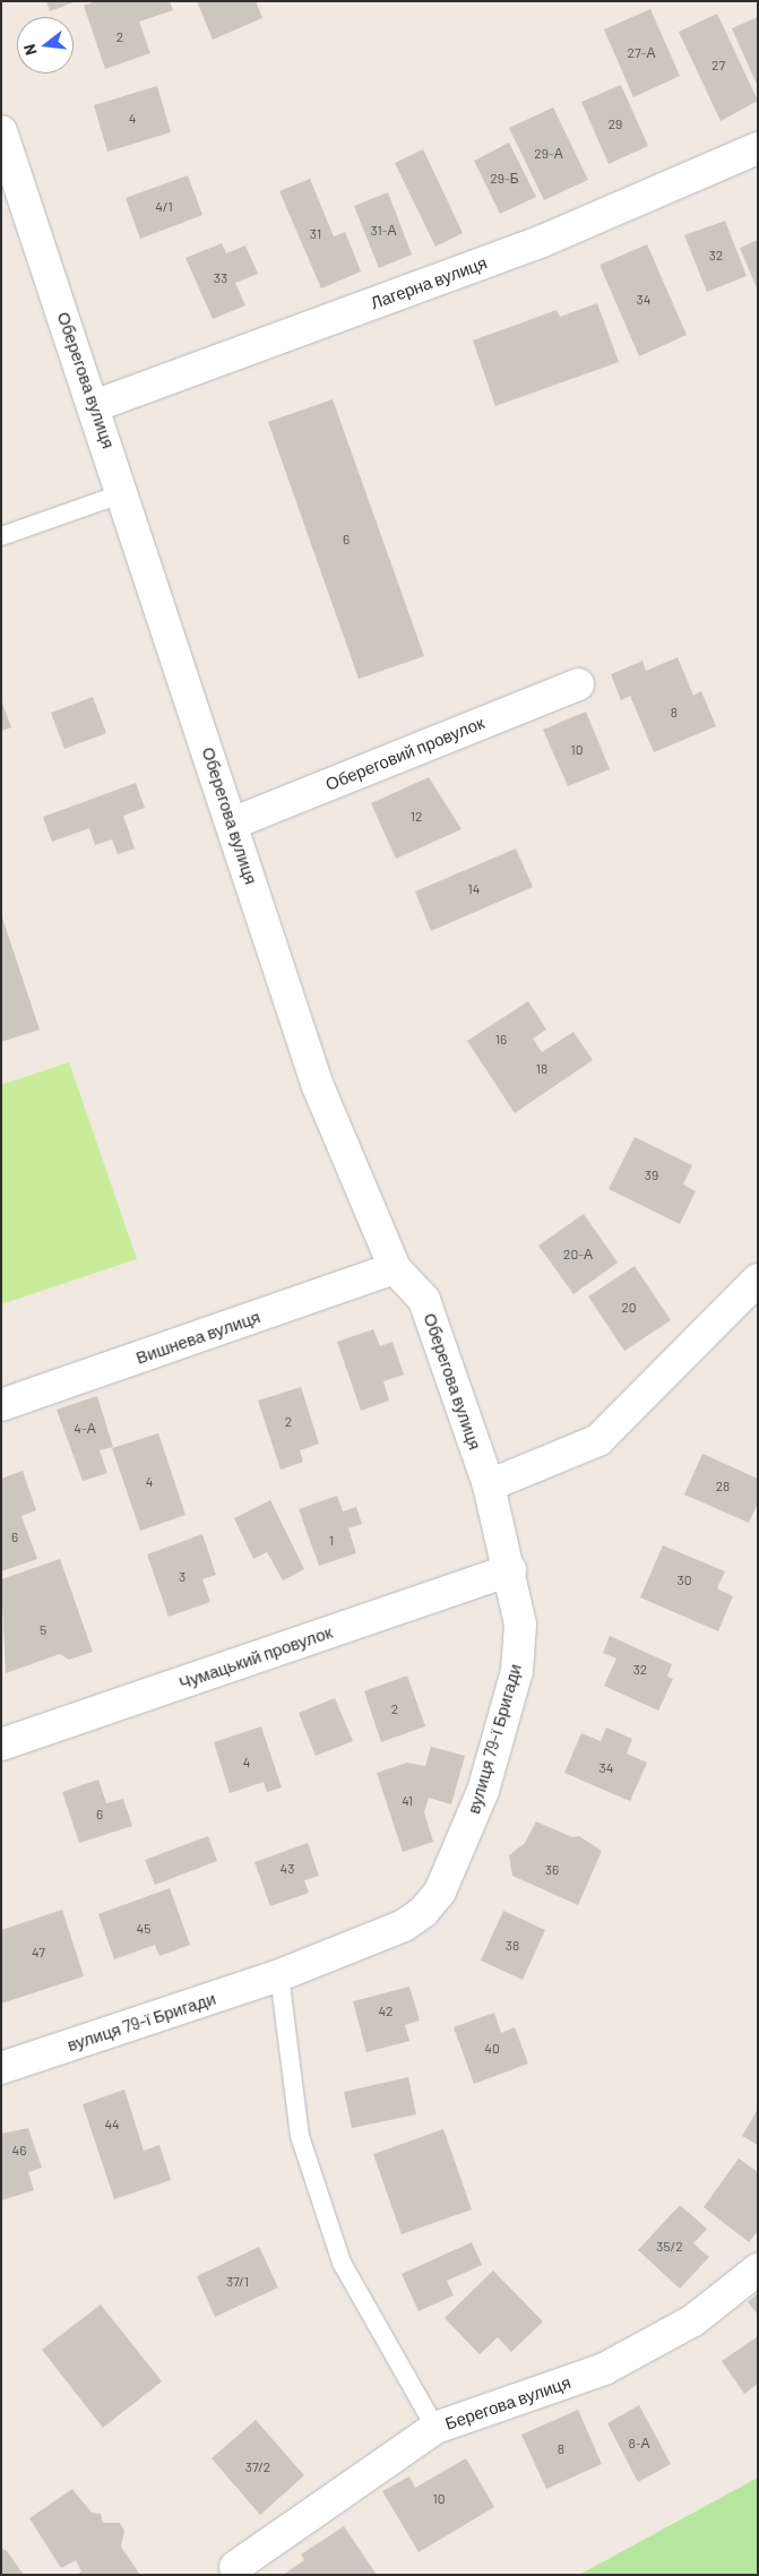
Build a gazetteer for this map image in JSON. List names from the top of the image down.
{
  "streets": {
    "street": [
      "Лагерна вулиця",
      "Оберегова вулиця",
      "Обереговий провулок",
      "Вишнева вулиця",
      "Чумацький провулок",
      "вулиця 79-ї Бригади",
      "Берегова вулиця"
    ]
  },
  "crossings": [
    ["Лагерна вулиця", "Оберегова вулиця"],
    ["Оберегова вулиця", "Обереговий провулок"],
    ["Оберегова вулиця", "Вишнева вулиця"],
    ["Оберегова вулиця", "вулиця 79-ї Бригади"],
    ["Чумацький провулок", "вулиця 79-ї Бригади"]
  ],
  "house_numbers": [
    "2",
    "27-А",
    "27",
    "4",
    "29",
    "29-А",
    "29-Б",
    "4/1",
    "31-А",
    "31",
    "32",
    "33",
    "34",
    "6",
    "8",
    "10",
    "12",
    "14",
    "16",
    "18",
    "39",
    "20-А",
    "20",
    "2",
    "4-А",
    "4",
    "28",
    "6",
    "1",
    "3",
    "30",
    "5",
    "32",
    "2",
    "4",
    "34",
    "41",
    "6",
    "43",
    "36",
    "45",
    "38",
    "47",
    "42",
    "40",
    "44",
    "46",
    "35/2",
    "37/1",
    "8-А",
    "8",
    "37/2",
    "10"
  ],
  "north": "left"
}
